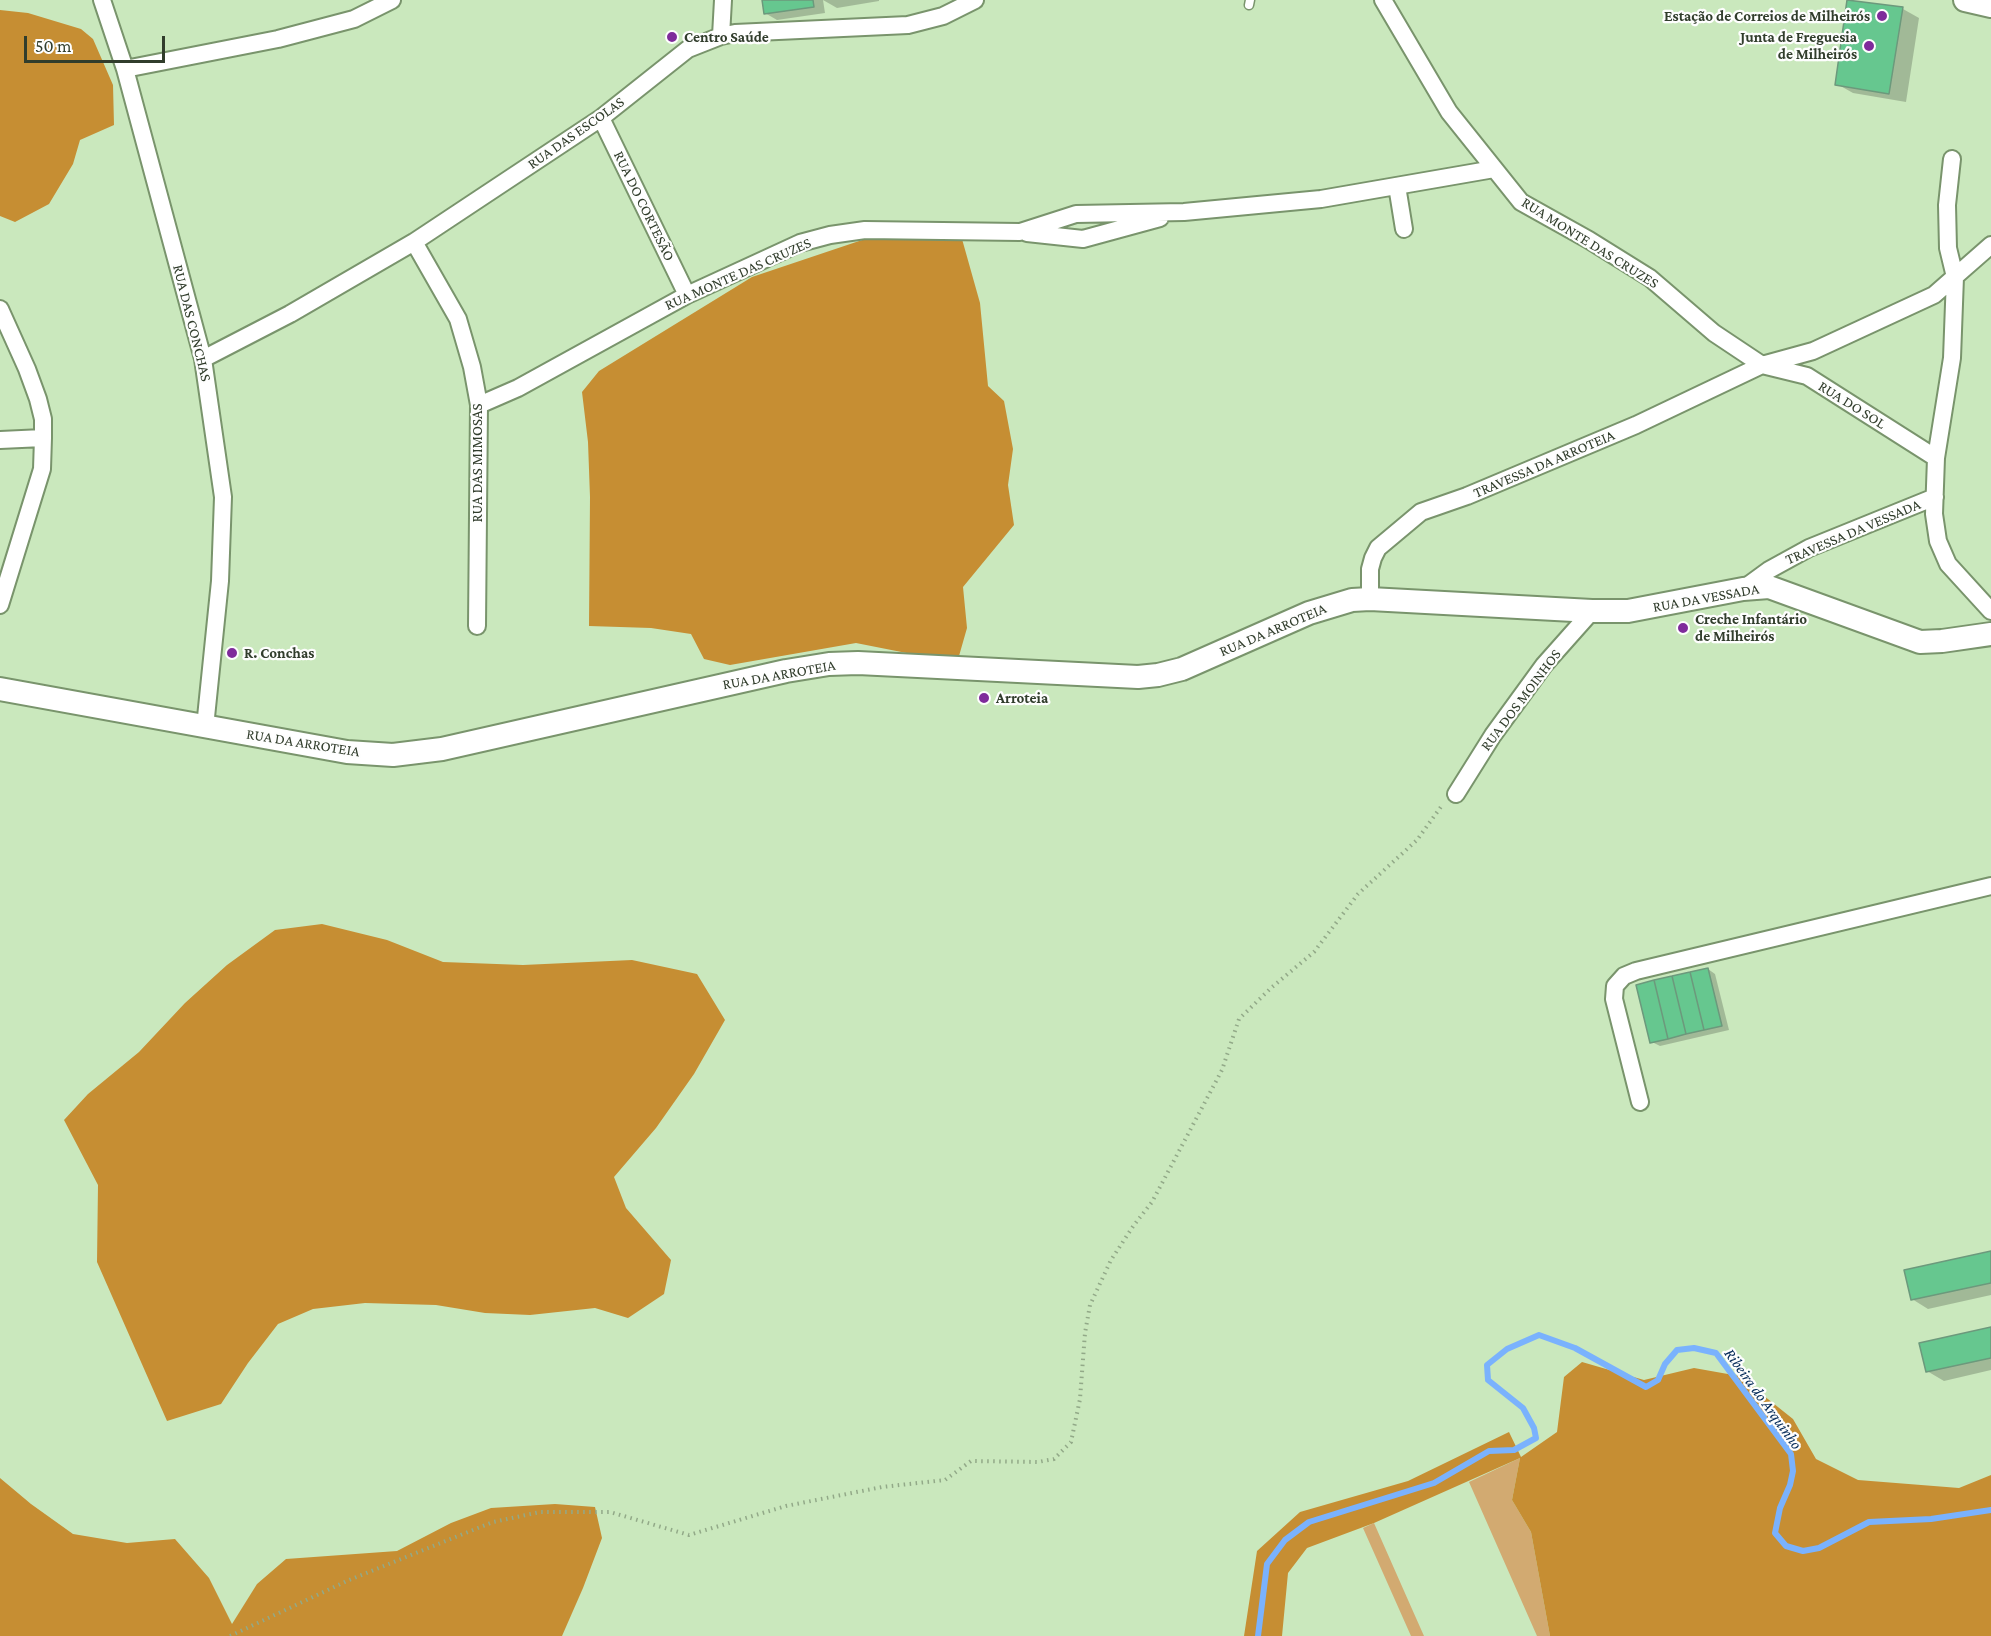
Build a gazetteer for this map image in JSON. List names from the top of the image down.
{
  "streets": {
    "main road": ["RUA DA VESSADA", "RUA DA ARROTEIA"],
    "street": [
      "RUA DAS ESCOLAS",
      "RUA DO CORTESÃO",
      "RUA MONTE DAS CRUZES",
      "RUA DAS CONCHAS",
      "RUA DO SOL",
      "RUA DAS MIMOSAS",
      "TRAVESSA DA ARROTEIA",
      "TRAVESSA DA VESSADA",
      "RUA DOS MOINHOS"
    ]
  },
  "crossings": [
    ["RUA DAS ESCOLAS", "RUA DO CORTESÃO"],
    ["RUA DAS ESCOLAS", "RUA DAS CONCHAS"],
    ["RUA DAS ESCOLAS", "RUA DAS MIMOSAS"],
    ["RUA DO CORTESÃO", "RUA MONTE DAS CRUZES"],
    ["RUA MONTE DAS CRUZES", "RUA DO SOL"],
    ["RUA MONTE DAS CRUZES", "RUA DAS MIMOSAS"],
    ["RUA MONTE DAS CRUZES", "TRAVESSA DA ARROTEIA"],
    ["RUA DAS CONCHAS", "RUA DA ARROTEIA"],
    ["RUA DO SOL", "TRAVESSA DA ARROTEIA"],
    ["TRAVESSA DA ARROTEIA", "RUA DA ARROTEIA"],
    ["TRAVESSA DA VESSADA", "RUA DA VESSADA"],
    ["RUA DA VESSADA", "RUA DA ARROTEIA"],
    ["RUA DA VESSADA", "RUA DOS MOINHOS"],
    ["RUA DA ARROTEIA", "RUA DOS MOINHOS"]
  ],
  "water": ["Ribeira do Arquinho"],
  "places": [
    "Estação de Correios de Milheirós",
    "Centro Saúde",
    "Junta de Freguesia de Milheirós",
    "Creche Infantário de Milheirós",
    "R. Conchas",
    "Arroteia"
  ],
  "scale_bar": "50 m"
}
